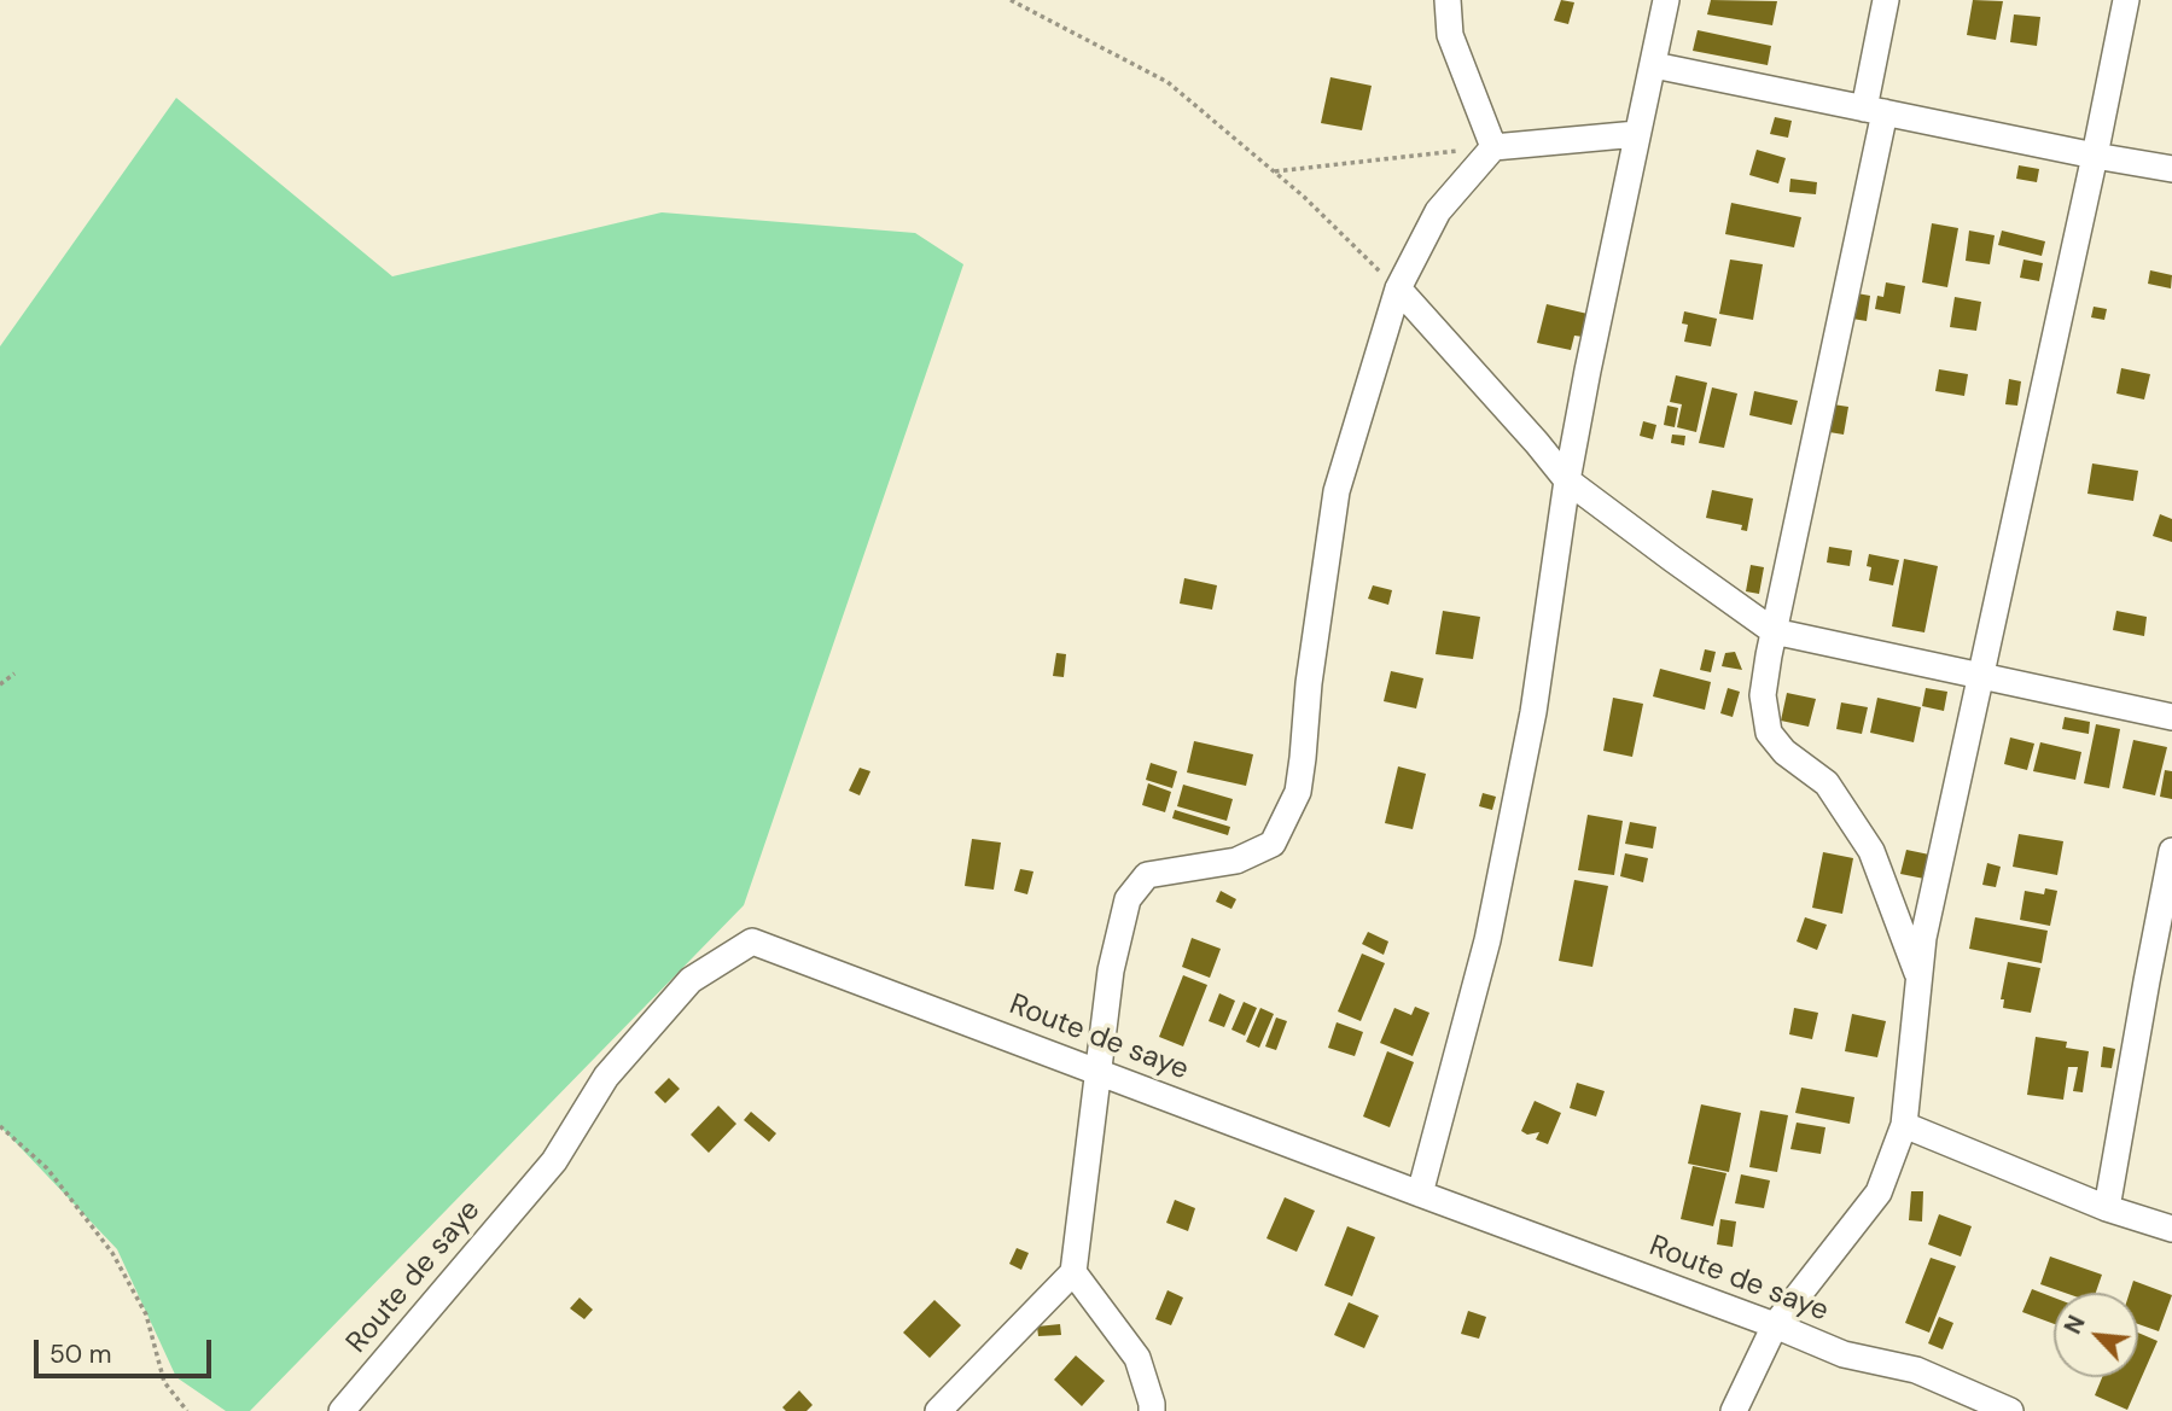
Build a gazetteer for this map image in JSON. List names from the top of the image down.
{
  "streets": {
    "street": ["Route de saye"]
  },
  "scale_bar": "50 m",
  "north": "top left"
}
